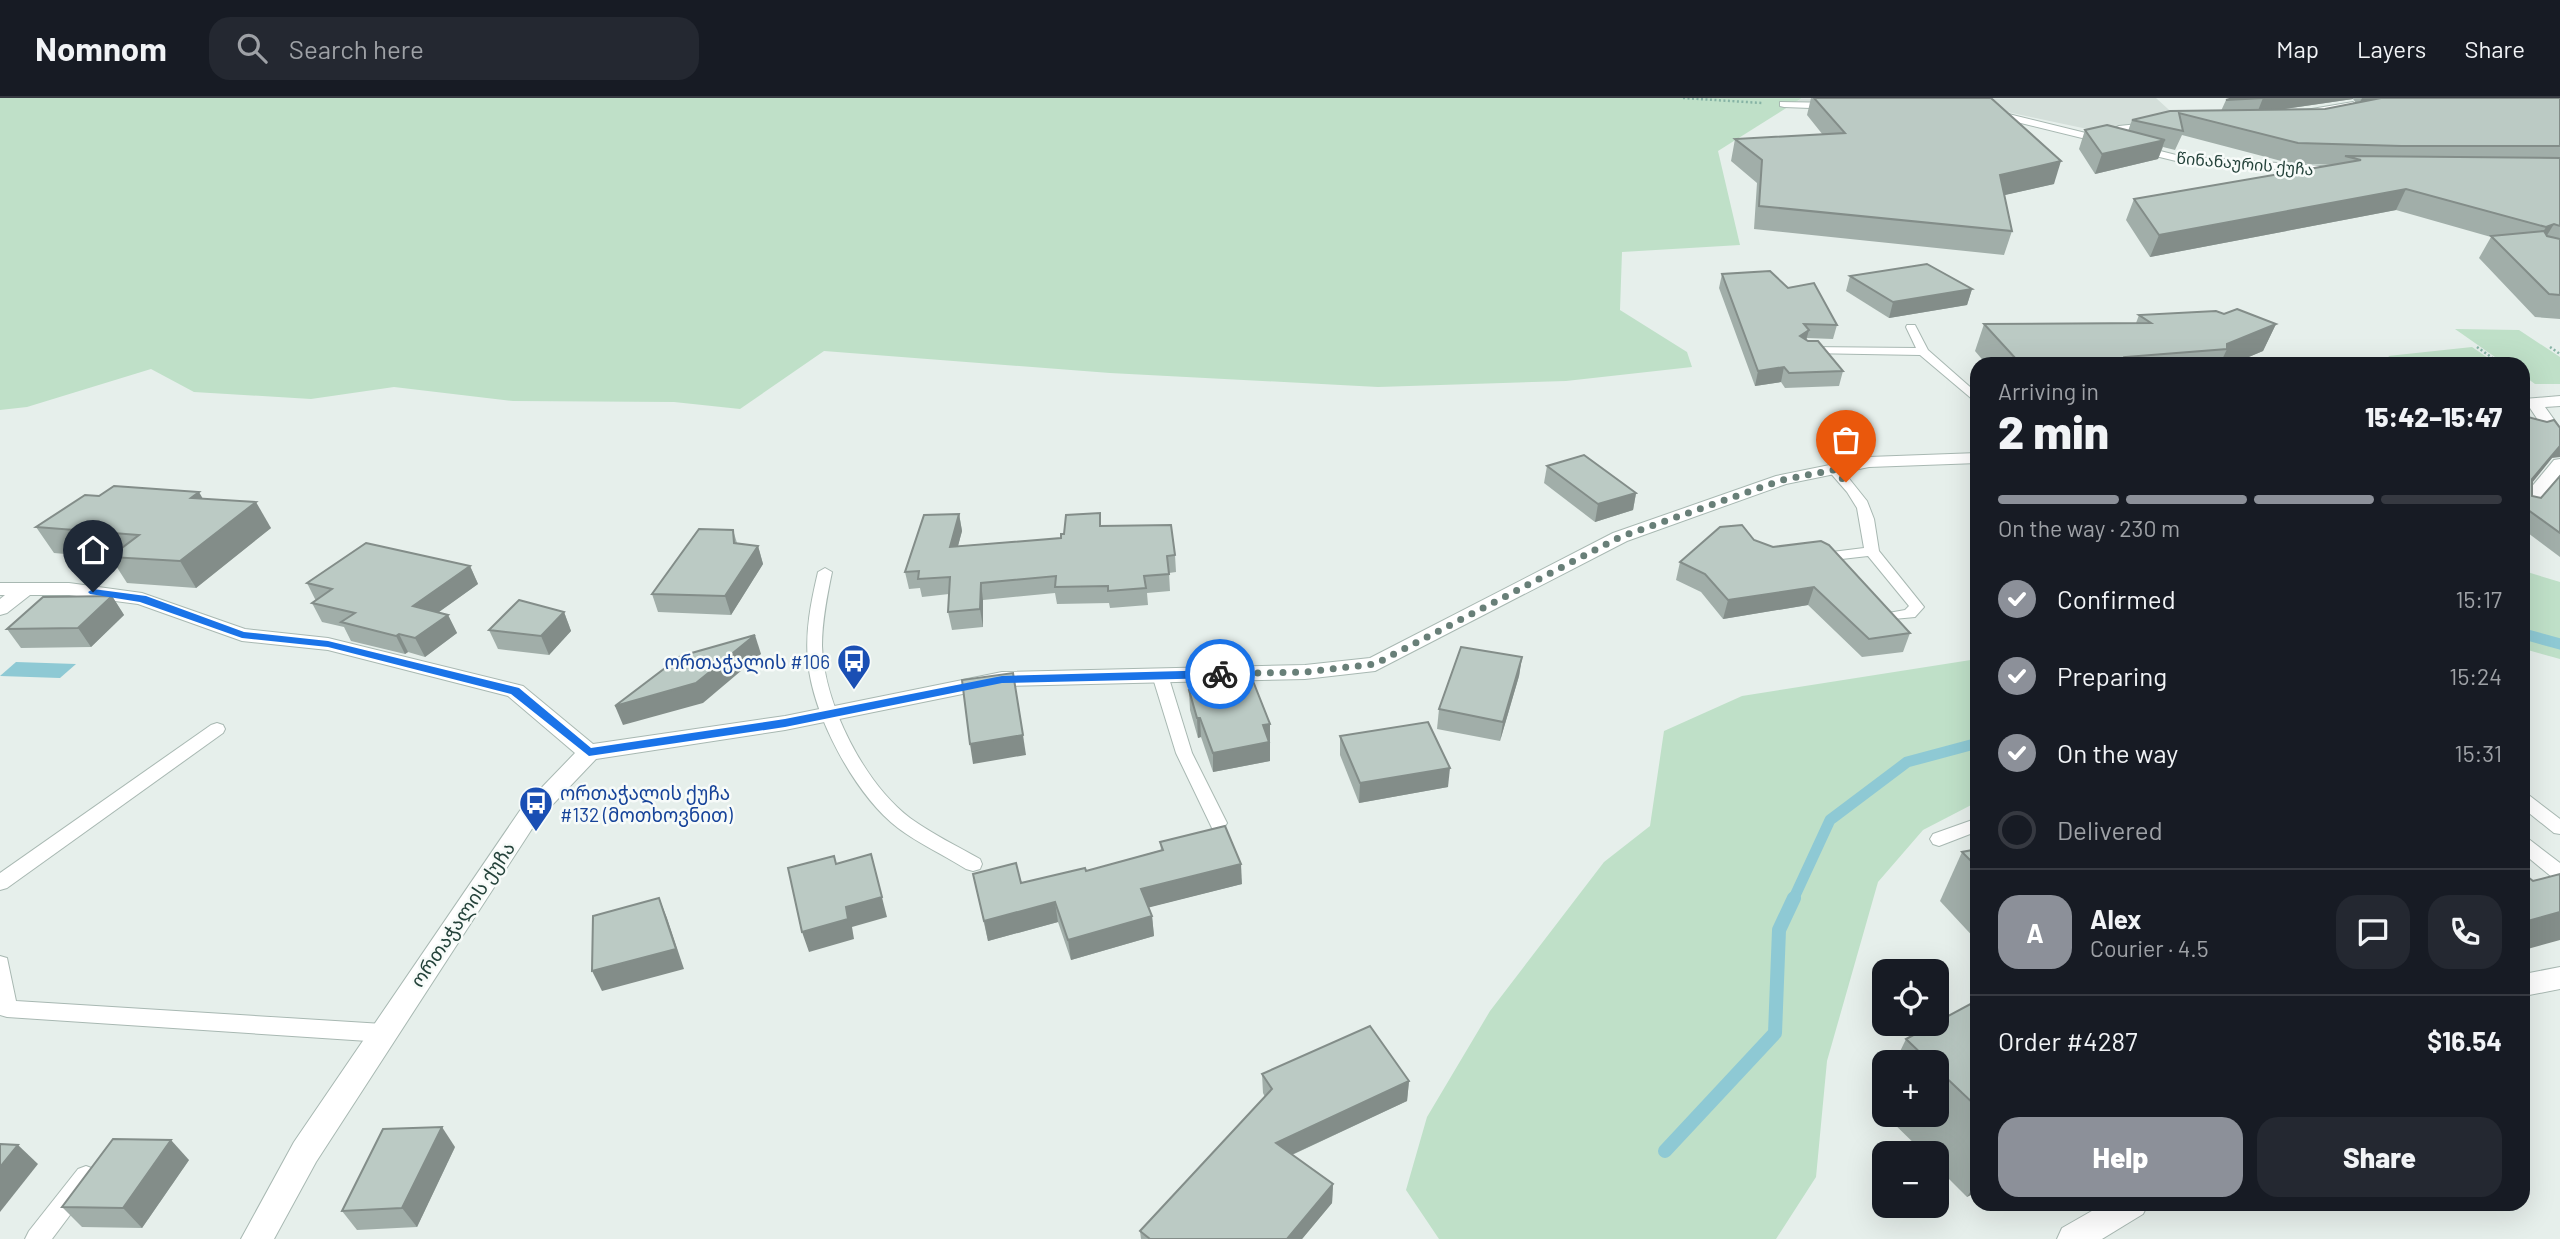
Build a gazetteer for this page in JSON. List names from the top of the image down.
{
  "streets": {
    "street": ["წინანაურის ქუჩა", "ორთაჭალის ქუჩა"]
  },
  "places": {
    "bus stop": ["ორთაჭალის #106", "ორთაჭალის ქუჩა #132 (მოთხოვნით)"]
  },
  "page": {
    "header": "Nomnom",
    "search": "Search here",
    "nav": ["Map", "Layers", "Share"],
    "heading": ["2 min", "Arriving in", "15:42–15:47"],
    "panel": [
      "Alex",
      "Courier · 4.5",
      "Order #4287",
      "$16.54"
    ],
    "bar": "On the way · 230 m",
    "list": [
      ["Confirmed", "15:17"],
      ["Preparing", "15:24"],
      ["On the way", "15:31"],
      "Delivered"
    ],
    "round": "A",
    "map_buttons": ["+", "−"],
    "buttons": ["Help", "Share"]
  }
}
